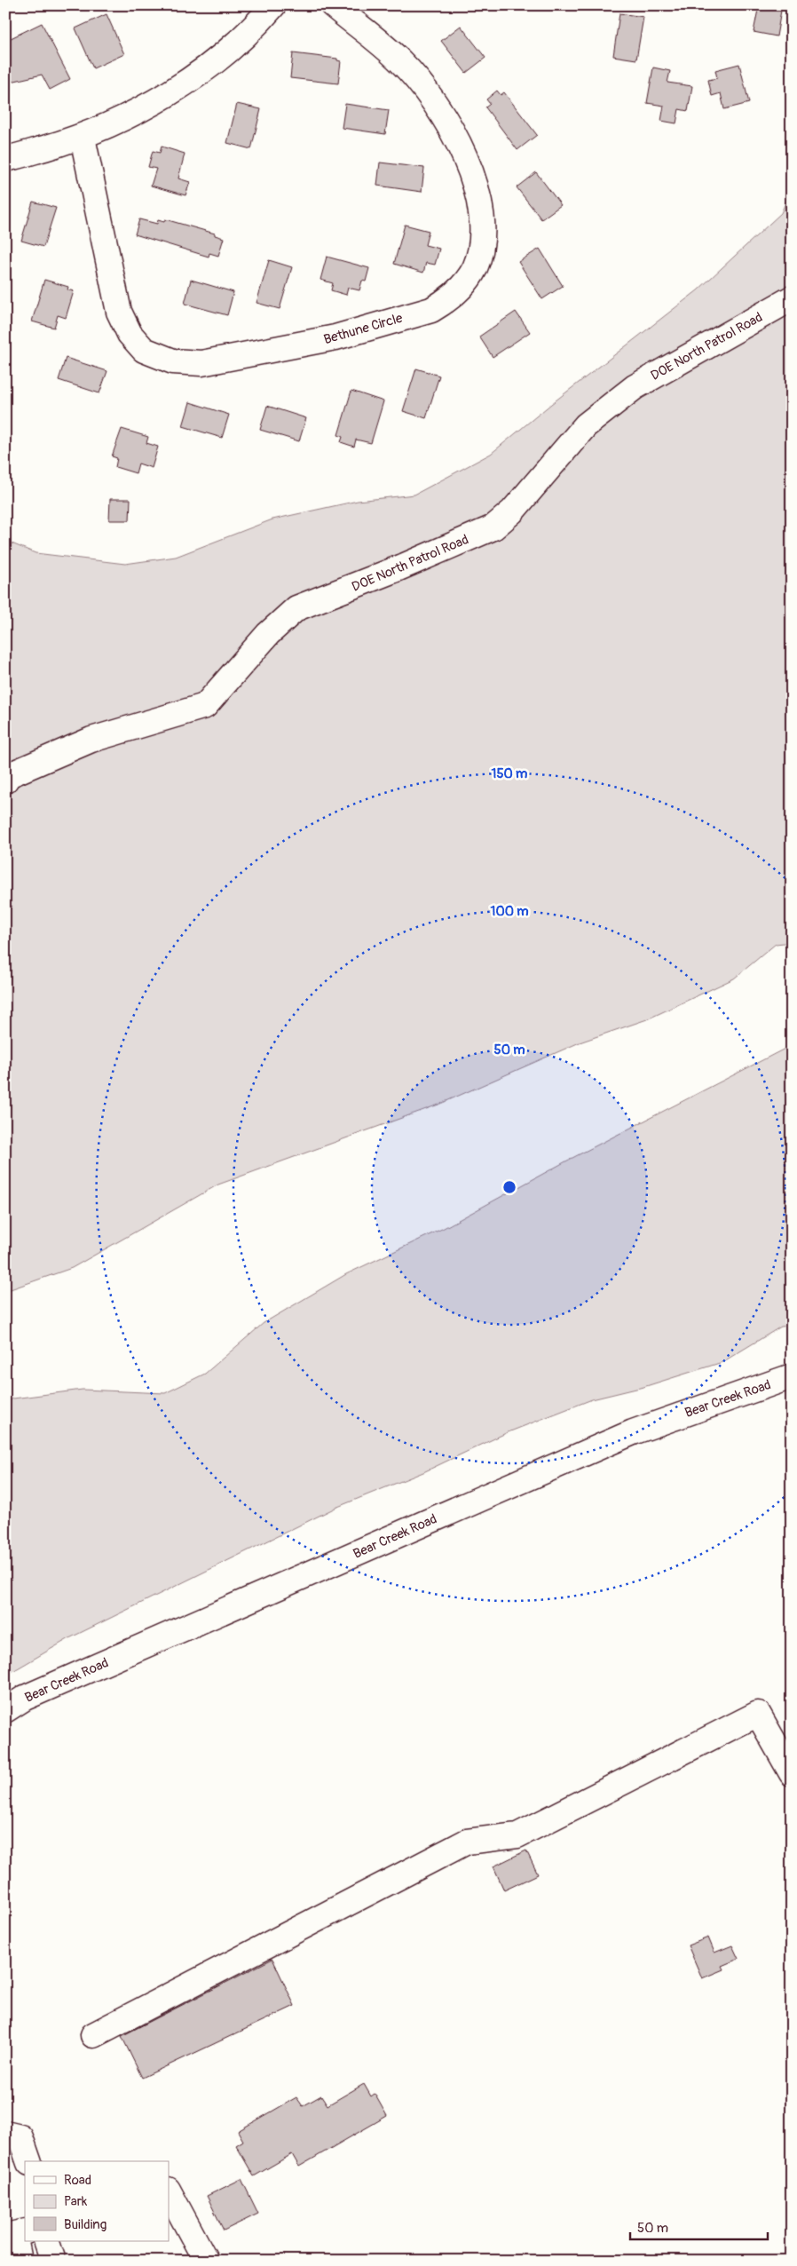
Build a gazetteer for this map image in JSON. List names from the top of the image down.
{
  "streets": {
    "street": ["Bethune Circle", "DOE North Patrol Road", "Bear Creek Road"]
  },
  "legend": ["Road", "Park", "Building"],
  "scale_bar": "50 m",
  "rings": ["150 m", "100 m", "50 m"]
}
